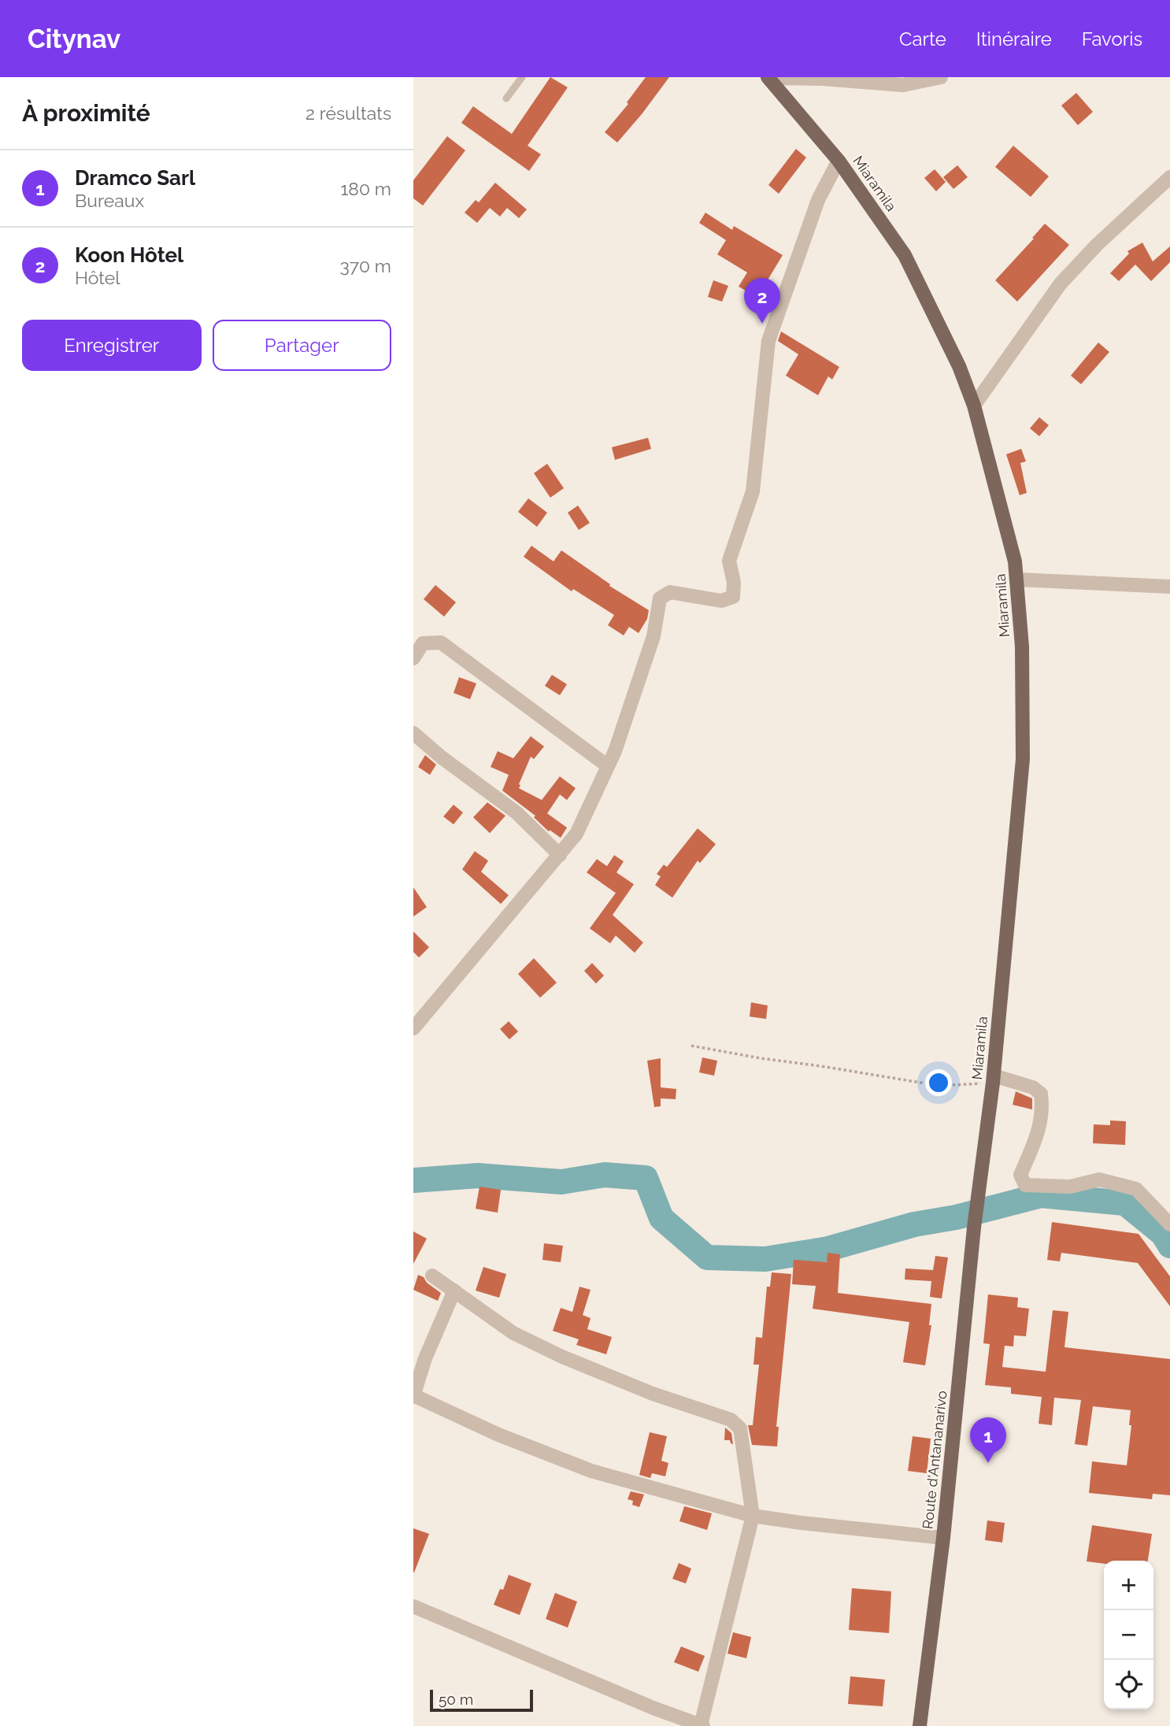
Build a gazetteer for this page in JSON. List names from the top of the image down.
{
  "streets": {
    "main road": ["Miaramila", "Route d'Antananarivo"]
  },
  "crossings": [
    ["Miaramila", "Route d'Antananarivo"]
  ],
  "scale_bar": "50 m",
  "page": {
    "header": "Citynav",
    "nav": ["Carte", "Itinéraire", "Favoris"],
    "heading": ["À proximité", "2 résultats"],
    "list": [
      {
        "mark": "1",
        "name": "Dramco Sarl",
        "note": "Bureaux",
        "value": "180 m"
      },
      {
        "mark": "2",
        "name": "Koon Hôtel",
        "note": "Hôtel",
        "value": "370 m"
      }
    ],
    "pins": ["2", "1"],
    "buttons": ["Enregistrer", "Partager"],
    "map_buttons": ["+", "−"],
    "scale": "50 m"
  }
}
